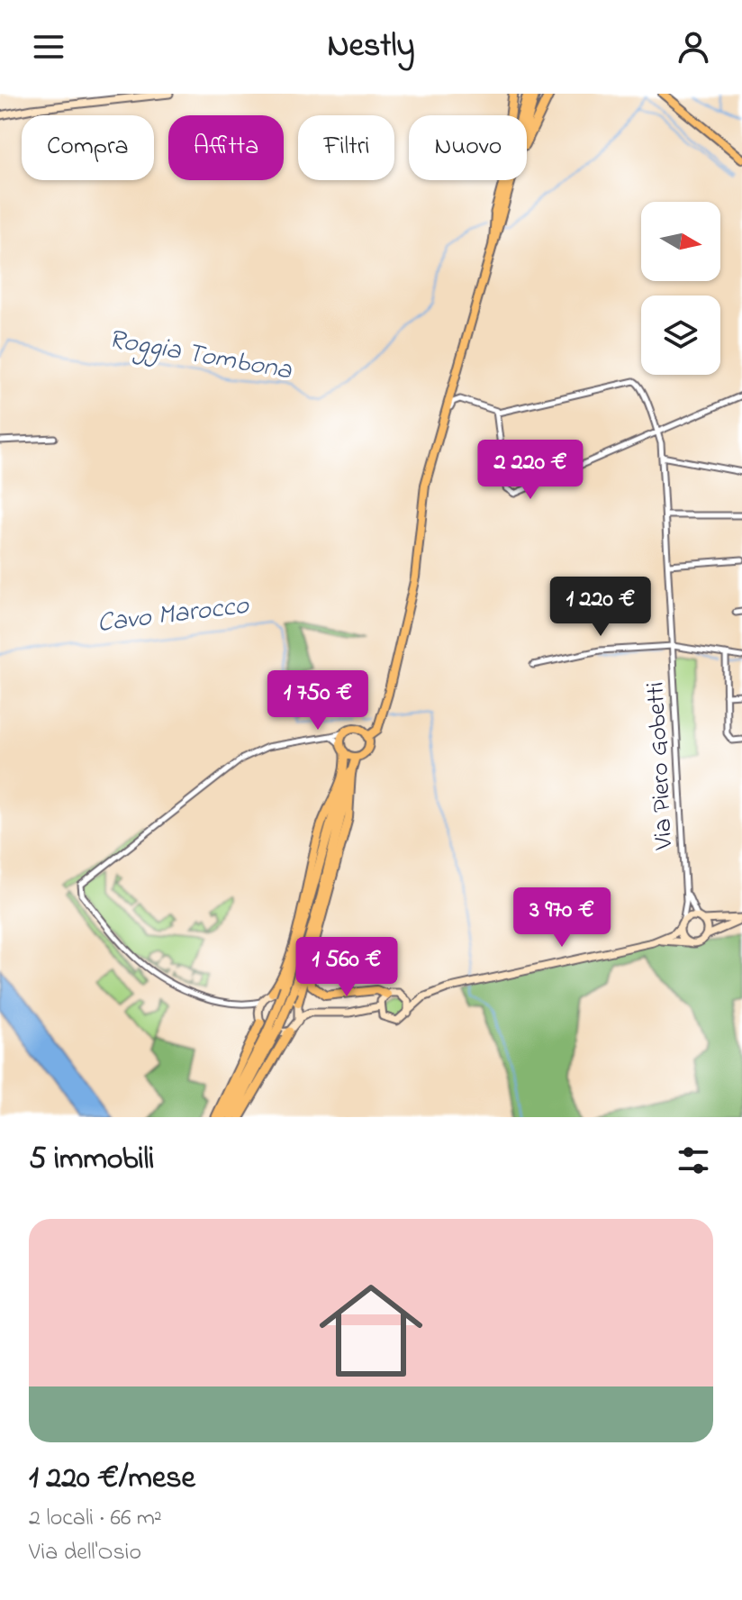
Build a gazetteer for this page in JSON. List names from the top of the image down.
{
  "streets": {
    "street": ["Via Piero Gobetti"]
  },
  "water": ["Roggia Tombona", "Cavo Marocco"],
  "north": "right",
  "page": {
    "header": "Nestly",
    "chip": [
      "Compra",
      "Affitta",
      "Filtri",
      "Nuovo"
    ],
    "price": [
      "2 220 €",
      "1 220 €",
      "1 750 €",
      "3 970 €",
      "1 560 €"
    ],
    "heading": "5 immobili",
    "list": [
      {
        "name": "1 220 €/mese",
        "note": "2 locali · 66 m² · Via dell'Osio"
      }
    ]
  }
}
